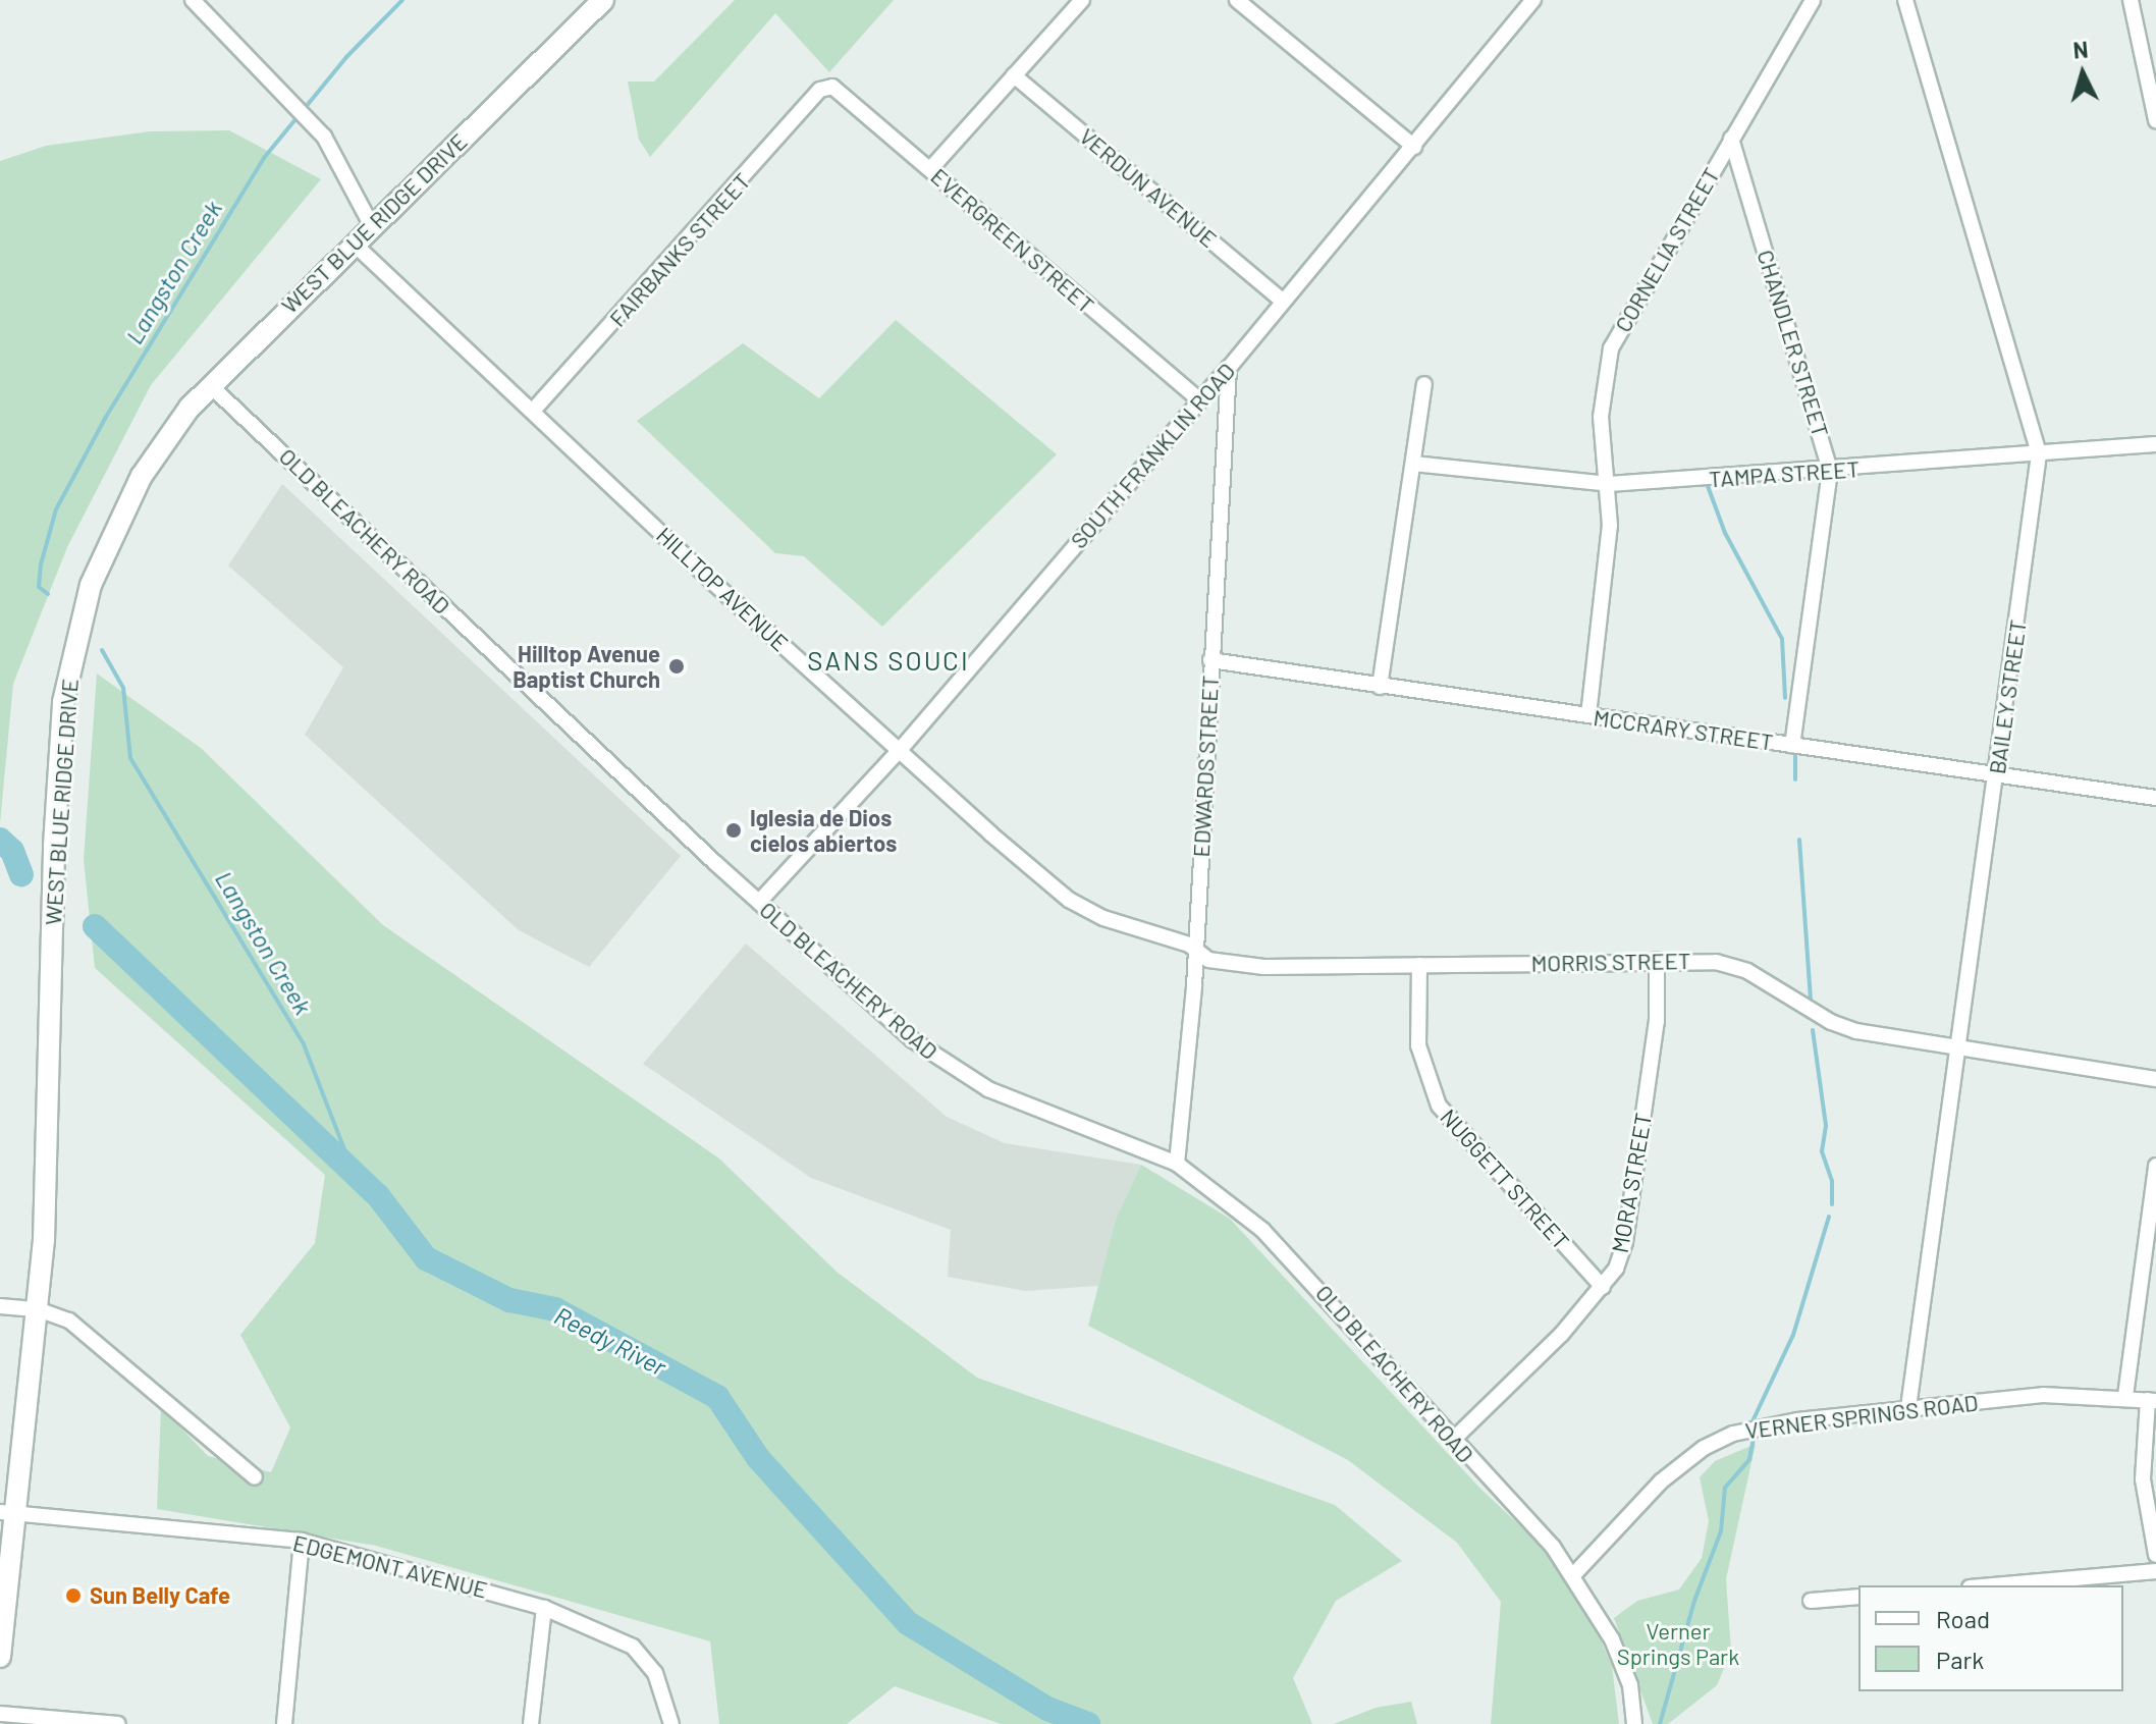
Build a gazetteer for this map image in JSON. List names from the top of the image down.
{
  "streets": {
    "main road": ["WEST BLUE RIDGE DRIVE"],
    "street": [
      "VERDUN AVENUE",
      "EVERGREEN STREET",
      "FAIRBANKS STREET",
      "CORNELIA STREET",
      "CHANDLER STREET",
      "SOUTH FRANKLIN ROAD",
      "TAMPA STREET",
      "OLD BLEACHERY ROAD",
      "HILLTOP AVENUE",
      "BAILEY STREET",
      "MCCRARY STREET",
      "EDWARDS STREET",
      "MORRIS STREET",
      "NUGGETT STREET",
      "MORA STREET",
      "VERNER SPRINGS ROAD",
      "EDGEMONT AVENUE"
    ]
  },
  "crossings": [
    ["VERDUN AVENUE", "SOUTH FRANKLIN ROAD"],
    ["WEST BLUE RIDGE DRIVE", "OLD BLEACHERY ROAD"],
    ["WEST BLUE RIDGE DRIVE", "HILLTOP AVENUE"],
    ["WEST BLUE RIDGE DRIVE", "EDGEMONT AVENUE"],
    ["EVERGREEN STREET", "FAIRBANKS STREET"],
    ["EVERGREEN STREET", "SOUTH FRANKLIN ROAD"],
    ["FAIRBANKS STREET", "HILLTOP AVENUE"],
    ["CORNELIA STREET", "CHANDLER STREET"],
    ["CORNELIA STREET", "TAMPA STREET"],
    ["CORNELIA STREET", "MCCRARY STREET"],
    ["CHANDLER STREET", "TAMPA STREET"],
    ["CHANDLER STREET", "MCCRARY STREET"],
    ["SOUTH FRANKLIN ROAD", "OLD BLEACHERY ROAD"],
    ["SOUTH FRANKLIN ROAD", "HILLTOP AVENUE"],
    ["SOUTH FRANKLIN ROAD", "EDWARDS STREET"],
    ["TAMPA STREET", "BAILEY STREET"],
    ["OLD BLEACHERY ROAD", "EDWARDS STREET"],
    ["OLD BLEACHERY ROAD", "MORA STREET"],
    ["OLD BLEACHERY ROAD", "VERNER SPRINGS ROAD"],
    ["HILLTOP AVENUE", "EDWARDS STREET"],
    ["HILLTOP AVENUE", "MORRIS STREET"],
    ["BAILEY STREET", "MCCRARY STREET"],
    ["BAILEY STREET", "MORRIS STREET"],
    ["BAILEY STREET", "VERNER SPRINGS ROAD"],
    ["MCCRARY STREET", "EDWARDS STREET"],
    ["EDWARDS STREET", "MORRIS STREET"],
    ["MORRIS STREET", "NUGGETT STREET"],
    ["MORRIS STREET", "MORA STREET"],
    ["NUGGETT STREET", "MORA STREET"]
  ],
  "districts": ["SANS SOUCI"],
  "water": ["Langston Creek", "Reedy River"],
  "parks": ["Verner Springs Park"],
  "places": ["Hilltop Avenue Baptist Church", "Iglesia de Dios cielos abiertos", "Sun Belly Cafe"],
  "legend": ["Road", "Park"],
  "north": "top"
}
